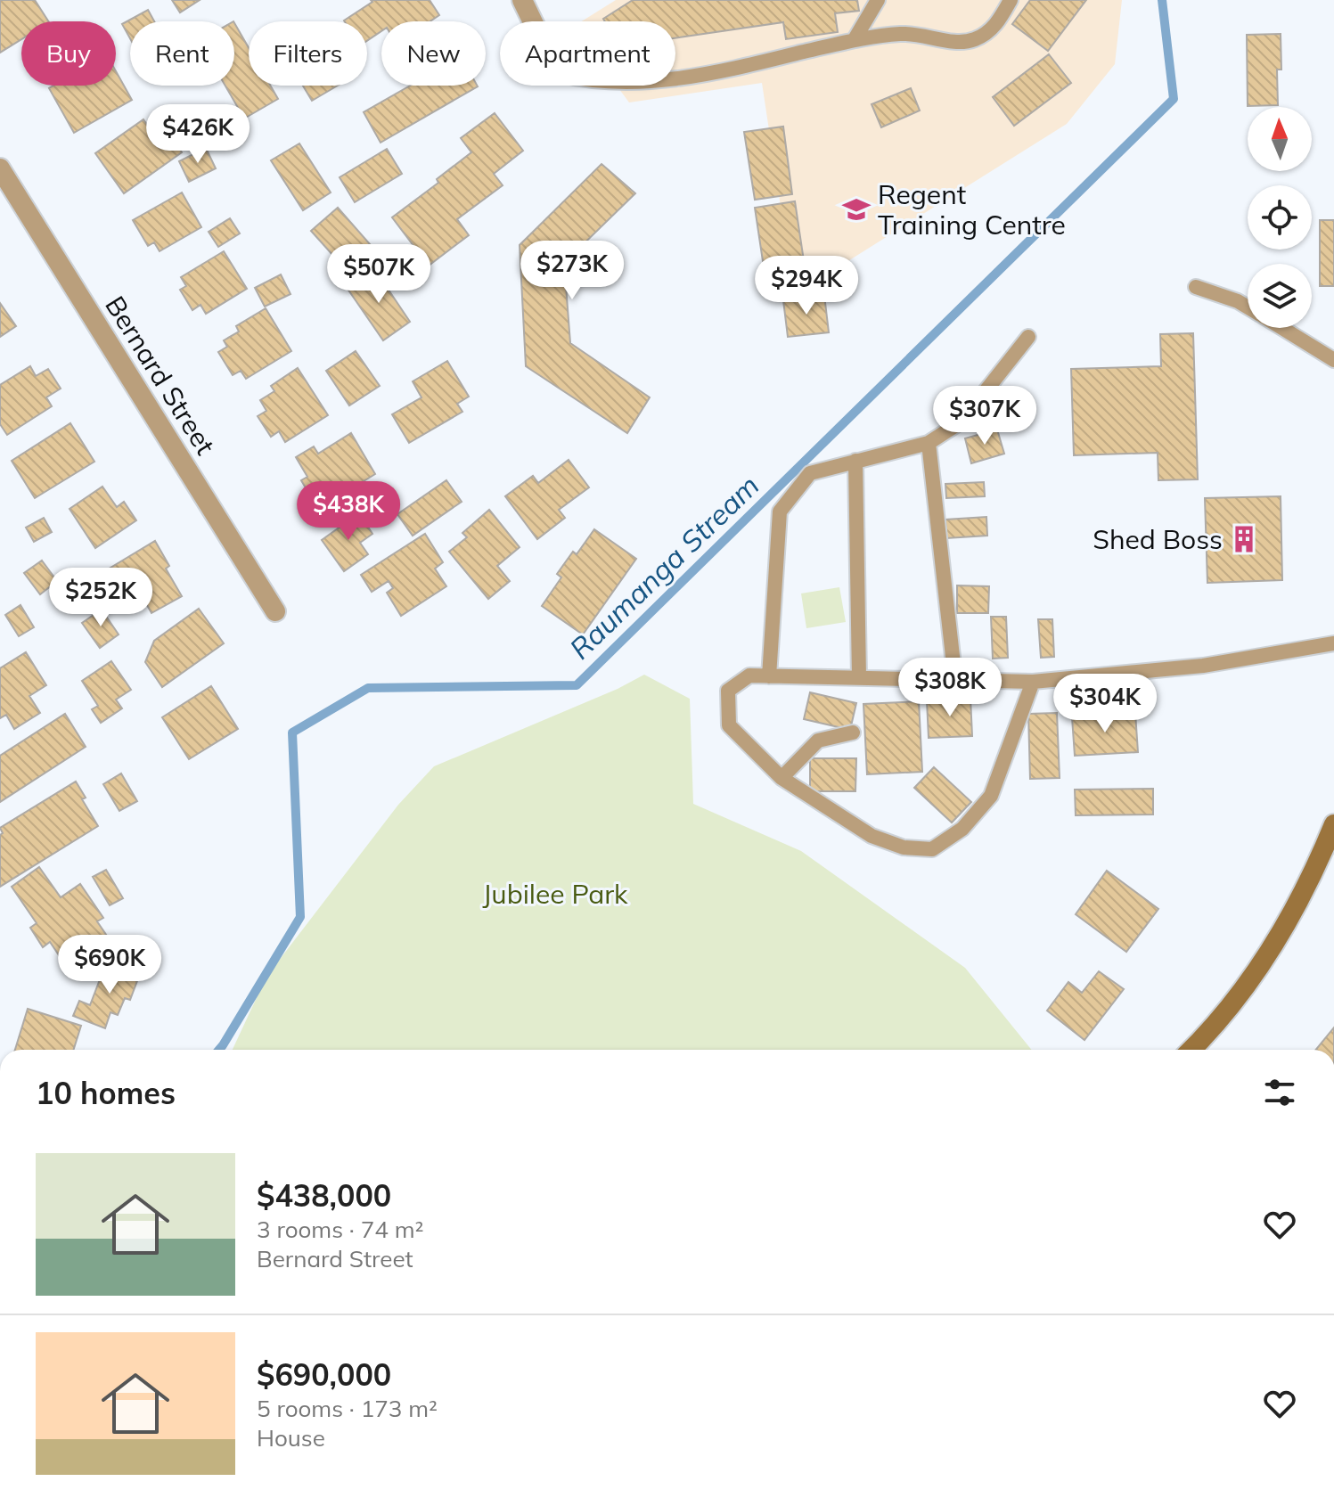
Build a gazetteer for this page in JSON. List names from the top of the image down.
{
  "streets": {
    "street": ["Bernard Street"]
  },
  "water": ["Raumanga Stream"],
  "parks": ["Jubilee Park"],
  "places": {
    "school or university": ["Regent Training Centre"],
    "building": ["Shed Boss"]
  },
  "north": "top",
  "page": {
    "chip": [
      "Buy",
      "Rent",
      "Filters",
      "New",
      "Apartment"
    ],
    "price": [
      "$426K",
      "$273K",
      "$507K",
      "$294K",
      "$307K",
      "$438K",
      "$252K",
      "$308K",
      "$304K",
      "$690K"
    ],
    "heading": "10 homes",
    "list": [
      {
        "name": "$438,000",
        "note": "3 rooms · 74 m² · Bernard Street"
      },
      {
        "name": "$690,000",
        "note": "5 rooms · 173 m² · House"
      }
    ]
  }
}
